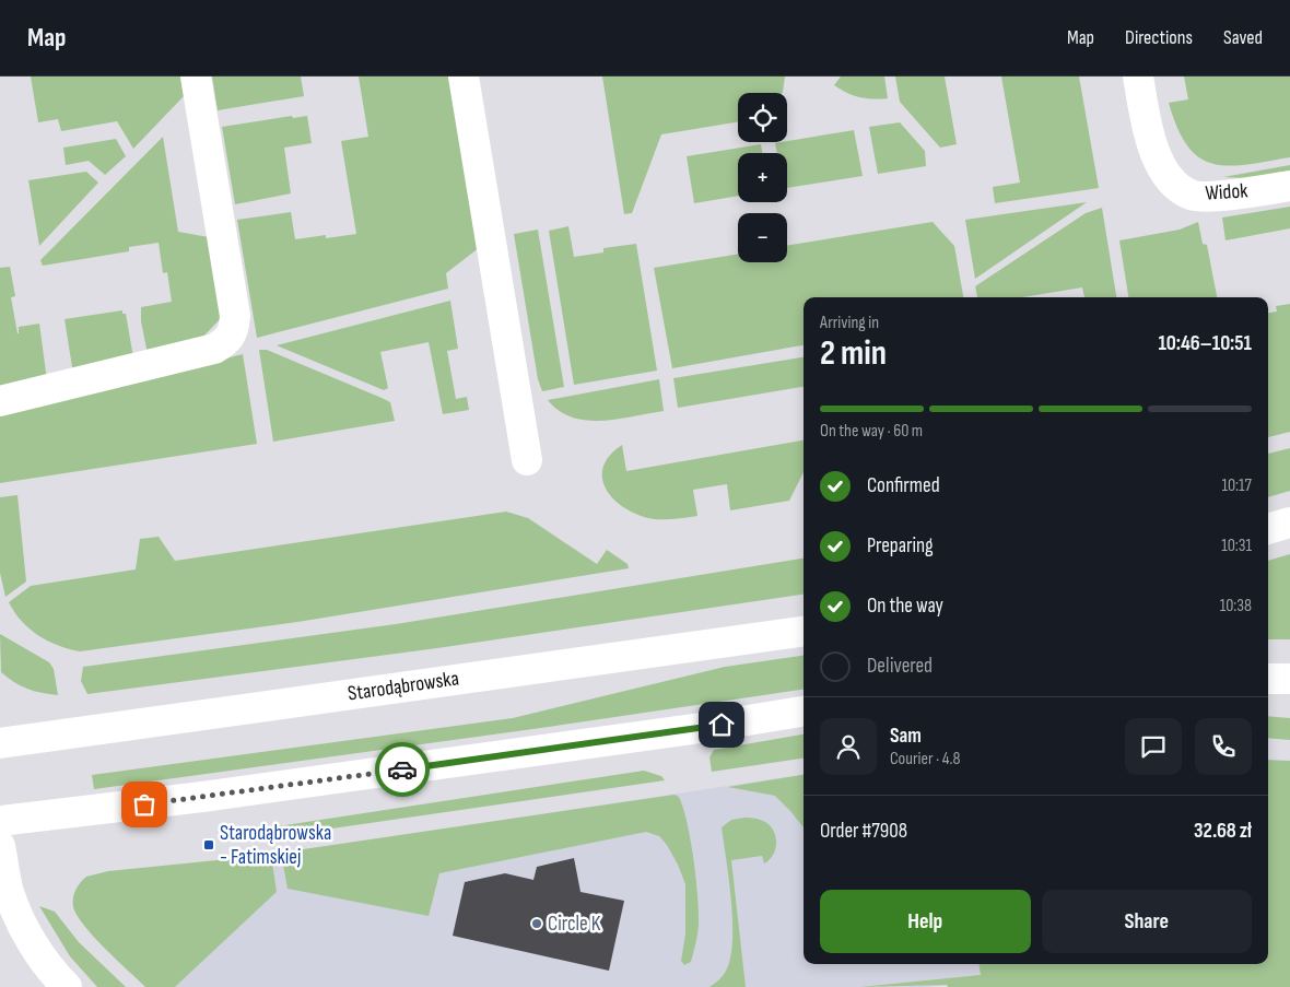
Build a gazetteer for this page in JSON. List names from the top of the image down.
{
  "streets": {
    "street": ["Widok", "Starodąbrowska"]
  },
  "places": {
    "transit": ["Starodąbrowska - Fatimskiej"],
    "other": ["Circle K"]
  },
  "page": {
    "header": "Map",
    "nav": ["Map", "Directions", "Saved"],
    "map_buttons": ["+", "−"],
    "heading": ["2 min", "Arriving in", "10:46–10:51"],
    "panel": [
      "Sam",
      "Courier · 4.8",
      "Order #7908",
      "32.68 zł"
    ],
    "bar": "On the way · 60 m",
    "list": [
      ["Confirmed", "10:17"],
      ["Preparing", "10:31"],
      ["On the way", "10:38"],
      "Delivered"
    ],
    "buttons": ["Help", "Share"]
  }
}
